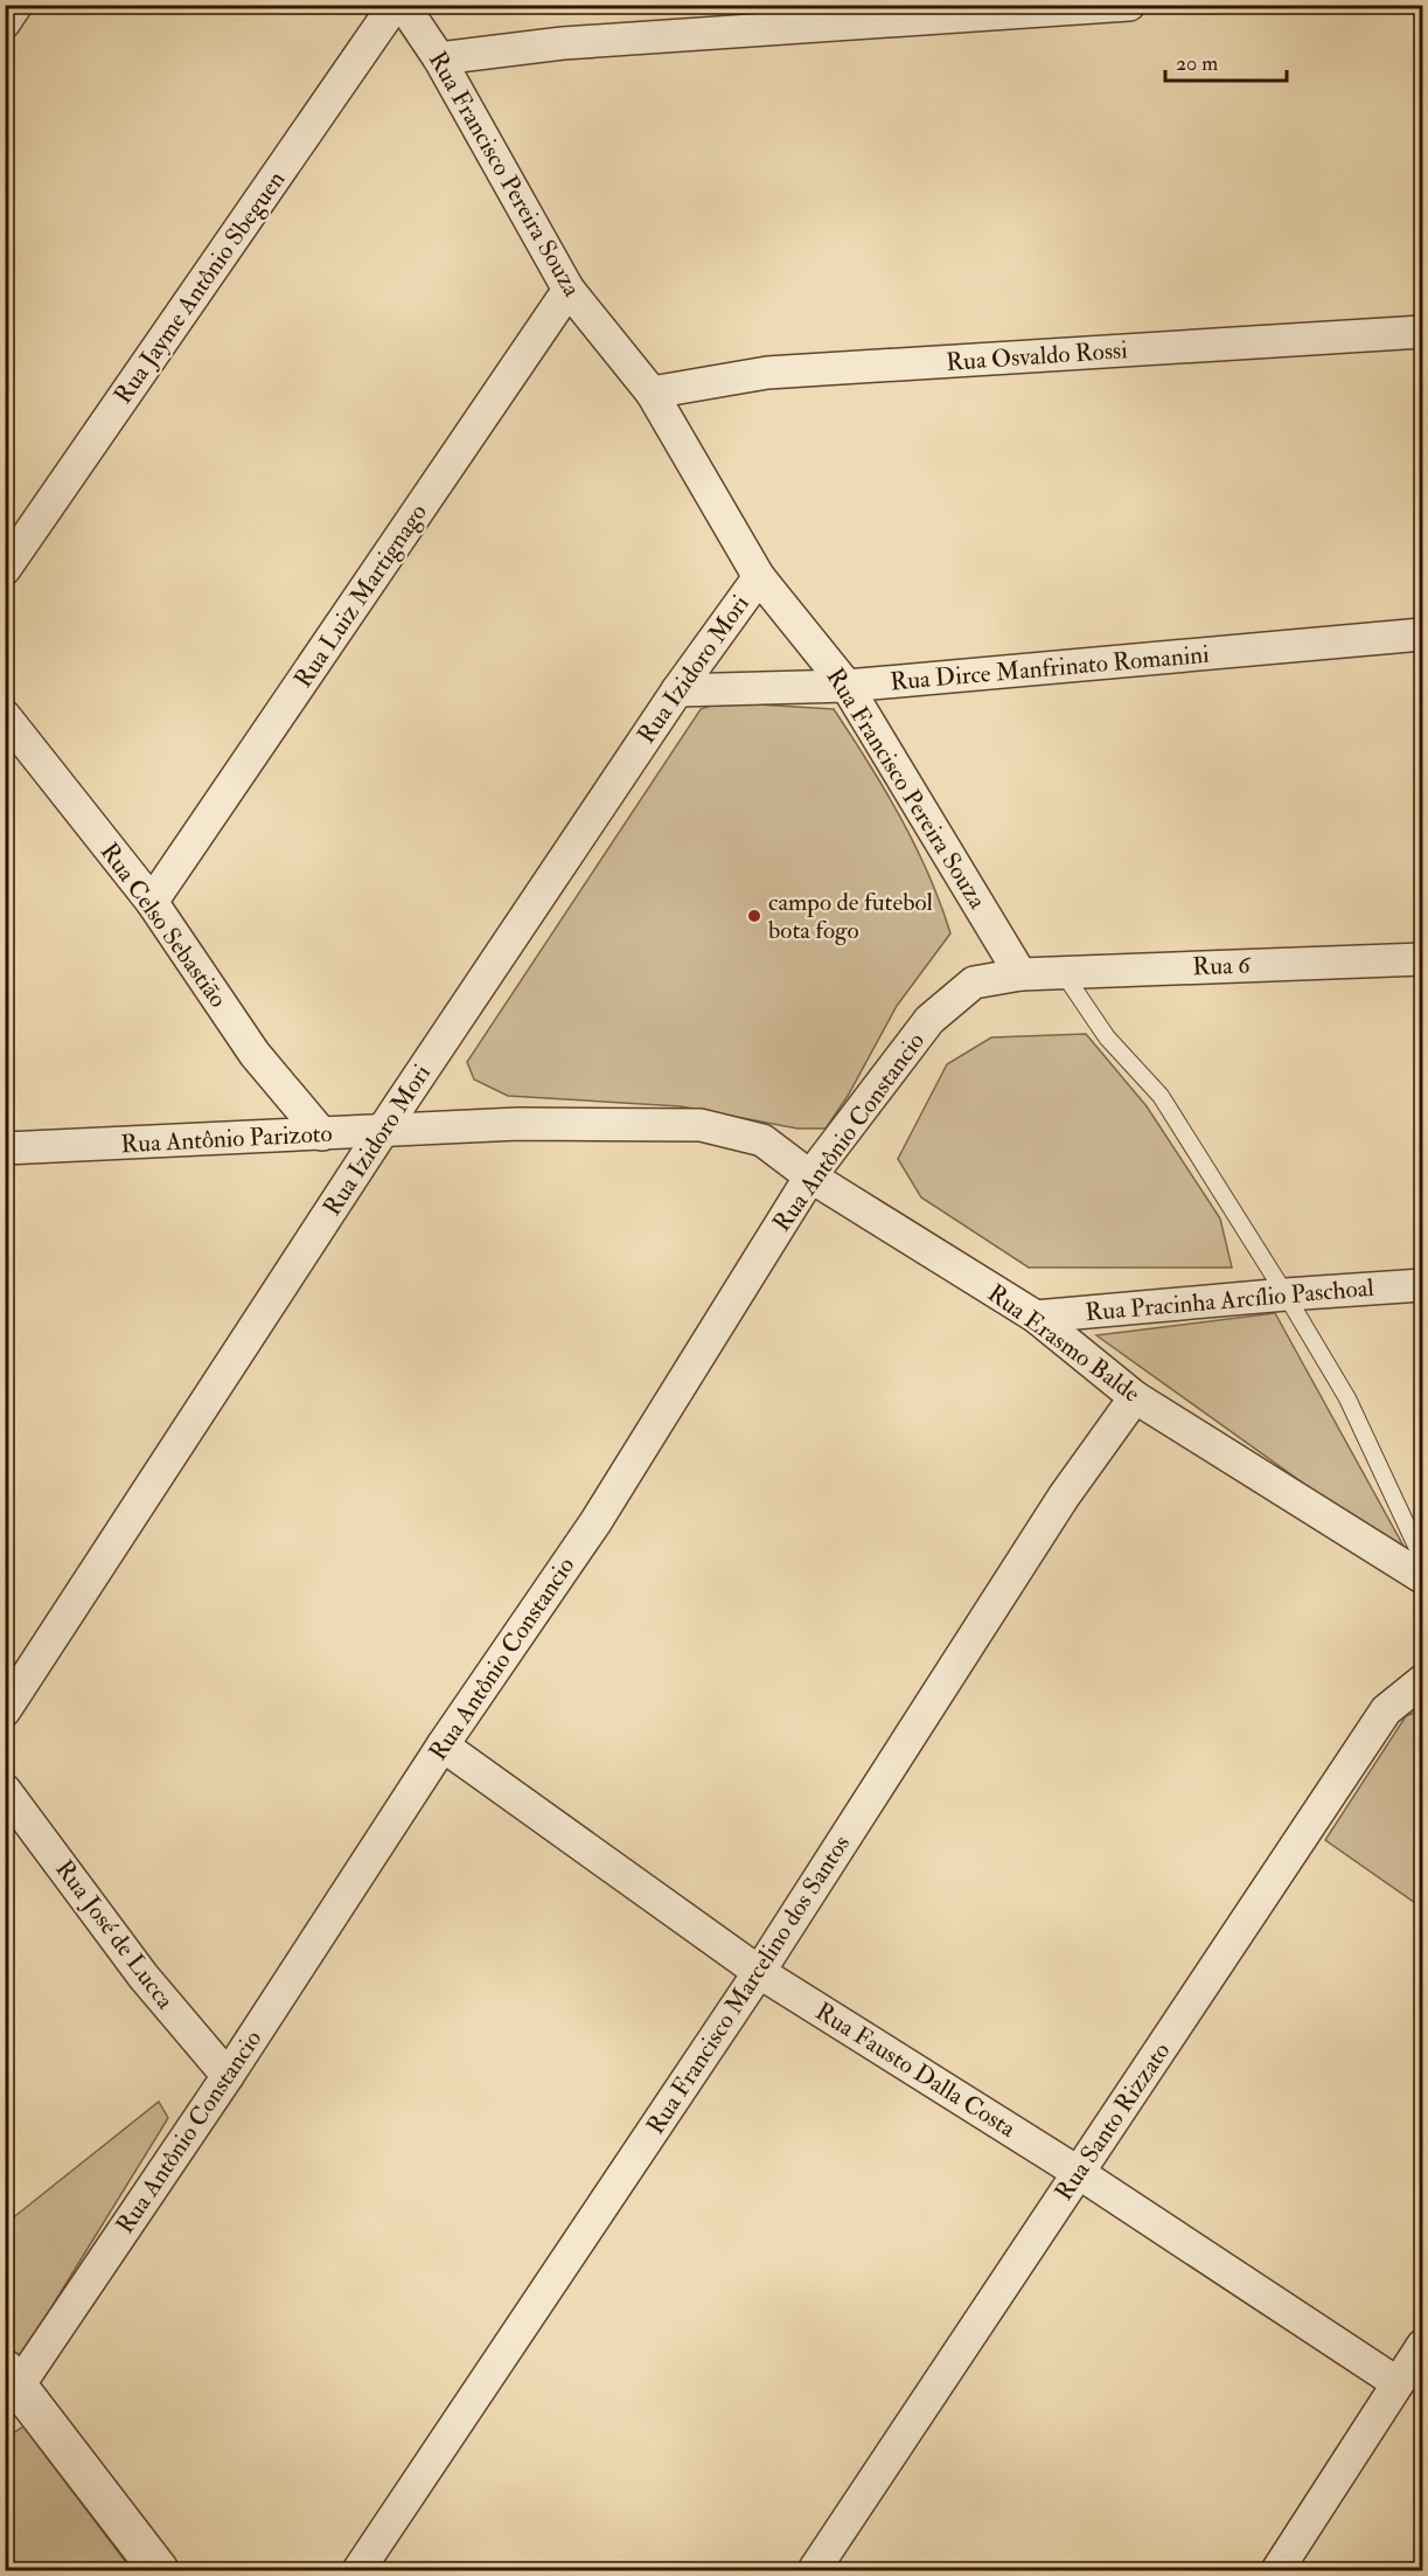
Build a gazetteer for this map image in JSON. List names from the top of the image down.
{
  "streets": {
    "street": [
      "Rua Francisco Pereira Souza",
      "Rua Jayme Antônio Sbeguen",
      "Rua Osvaldo Rossi",
      "Rua Luiz Martignago",
      "Rua Dirce Manfrinato Romanini",
      "Rua Izidoro Mori",
      "Rua Celso Sebastião",
      "Rua 6",
      "Rua Antônio Constancio",
      "Rua Antônio Parizoto",
      "Rua Pracinha Arcílio Paschoal",
      "Rua Erasmo Balde",
      "Rua José de Lucca",
      "Rua Francisco Marcelino dos Santos",
      "Rua Fausto Dalla Costa",
      "Rua Santo Rizzato"
    ]
  },
  "crossings": [
    ["Rua Francisco Pereira Souza", "Rua Osvaldo Rossi"],
    ["Rua Francisco Pereira Souza", "Rua Luiz Martignago"],
    ["Rua Francisco Pereira Souza", "Rua Dirce Manfrinato Romanini"],
    ["Rua Francisco Pereira Souza", "Rua Izidoro Mori"],
    ["Rua Francisco Pereira Souza", "Rua 6"],
    ["Rua Francisco Pereira Souza", "Rua Antônio Constancio"],
    ["Rua Luiz Martignago", "Rua Celso Sebastião"],
    ["Rua Dirce Manfrinato Romanini", "Rua Izidoro Mori"],
    ["Rua Izidoro Mori", "Rua Antônio Parizoto"],
    ["Rua Celso Sebastião", "Rua Antônio Parizoto"],
    ["Rua 6", "Rua Antônio Constancio"],
    ["Rua Antônio Constancio", "Rua Erasmo Balde"],
    ["Rua Antônio Constancio", "Rua José de Lucca"],
    ["Rua Antônio Constancio", "Rua Fausto Dalla Costa"],
    ["Rua Antônio Parizoto", "Rua Erasmo Balde"],
    ["Rua Pracinha Arcílio Paschoal", "Rua Erasmo Balde"],
    ["Rua Erasmo Balde", "Rua Francisco Marcelino dos Santos"],
    ["Rua Francisco Marcelino dos Santos", "Rua Fausto Dalla Costa"],
    ["Rua Fausto Dalla Costa", "Rua Santo Rizzato"]
  ],
  "places": ["campo de futebol bota fogo"],
  "scale_bar": "20 m"
}
